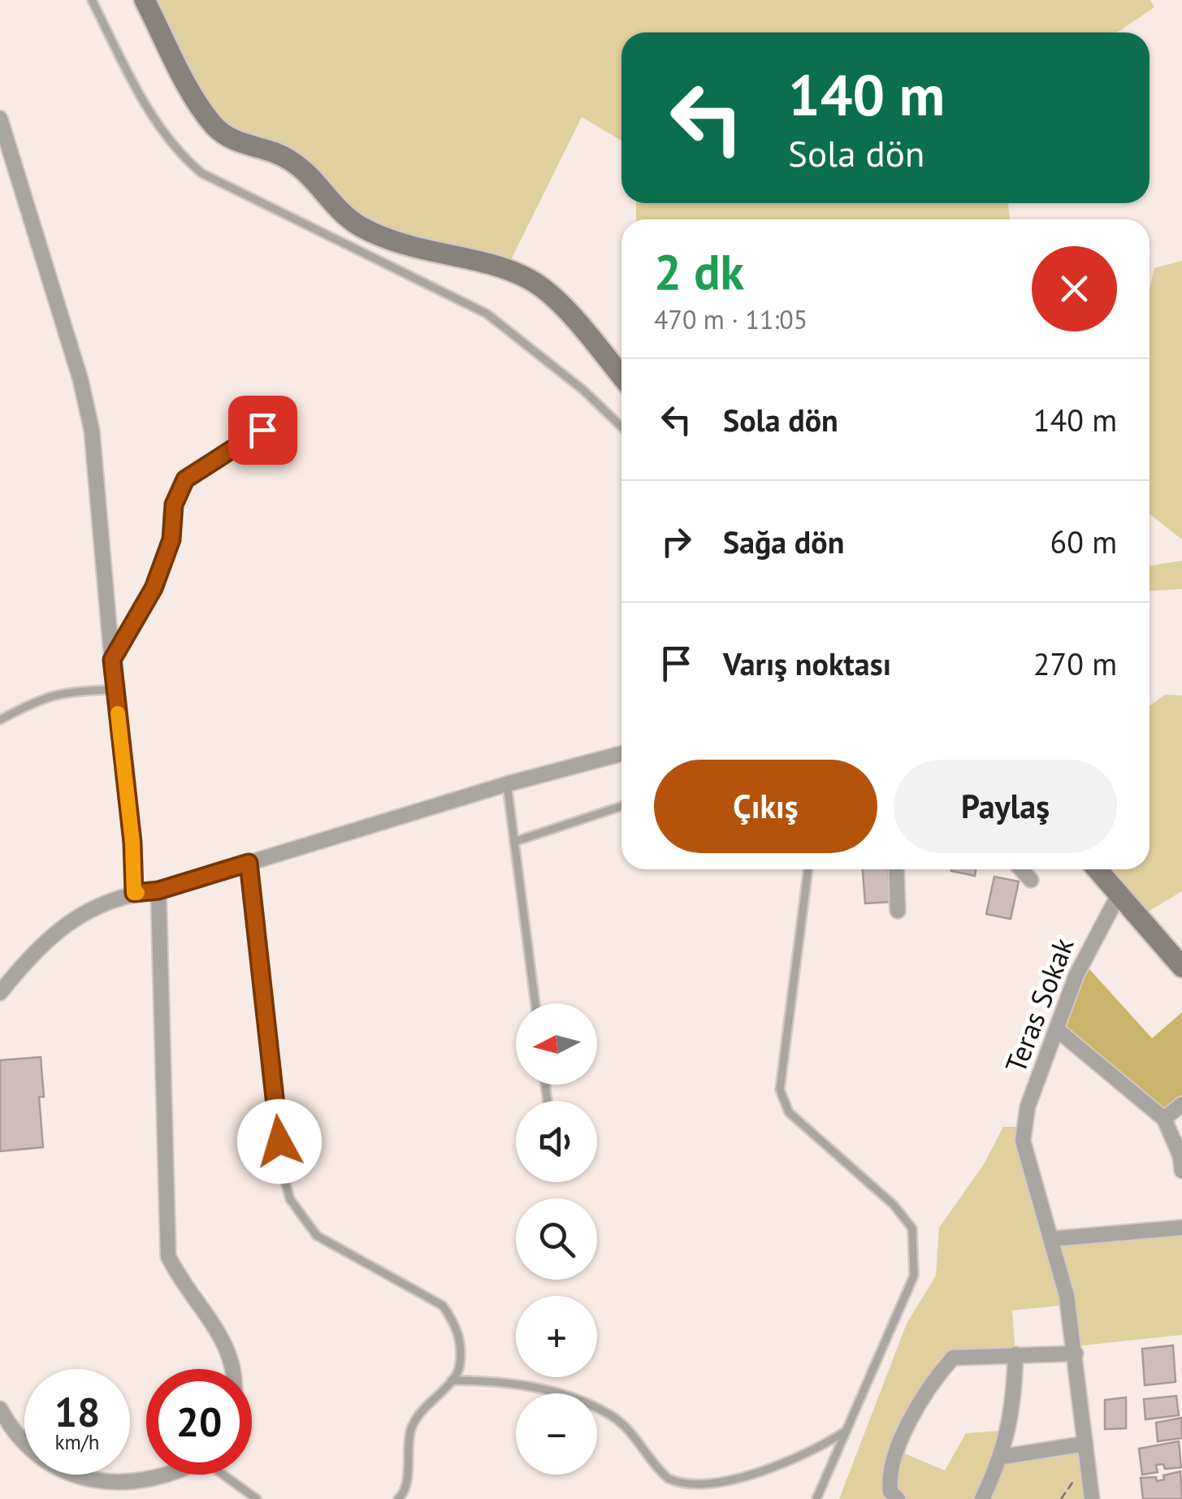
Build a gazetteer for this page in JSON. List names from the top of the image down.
{
  "streets": {
    "street": ["Teras Sokak"]
  },
  "north": "left",
  "page": {
    "turn": ["140 m", "Sola dön"],
    "heading": ["2 dk", "470 m · 11:05"],
    "list": [
      {
        "name": "Sola dön",
        "value": "140 m"
      },
      {
        "name": "Sağa dön",
        "value": "60 m"
      },
      {
        "name": "Varış noktası",
        "value": "270 m"
      }
    ],
    "buttons": ["Çıkış", "Paylaş"],
    "map_buttons": ["+", "−"],
    "speed": "18 km/h",
    "limit": "20"
  }
}
